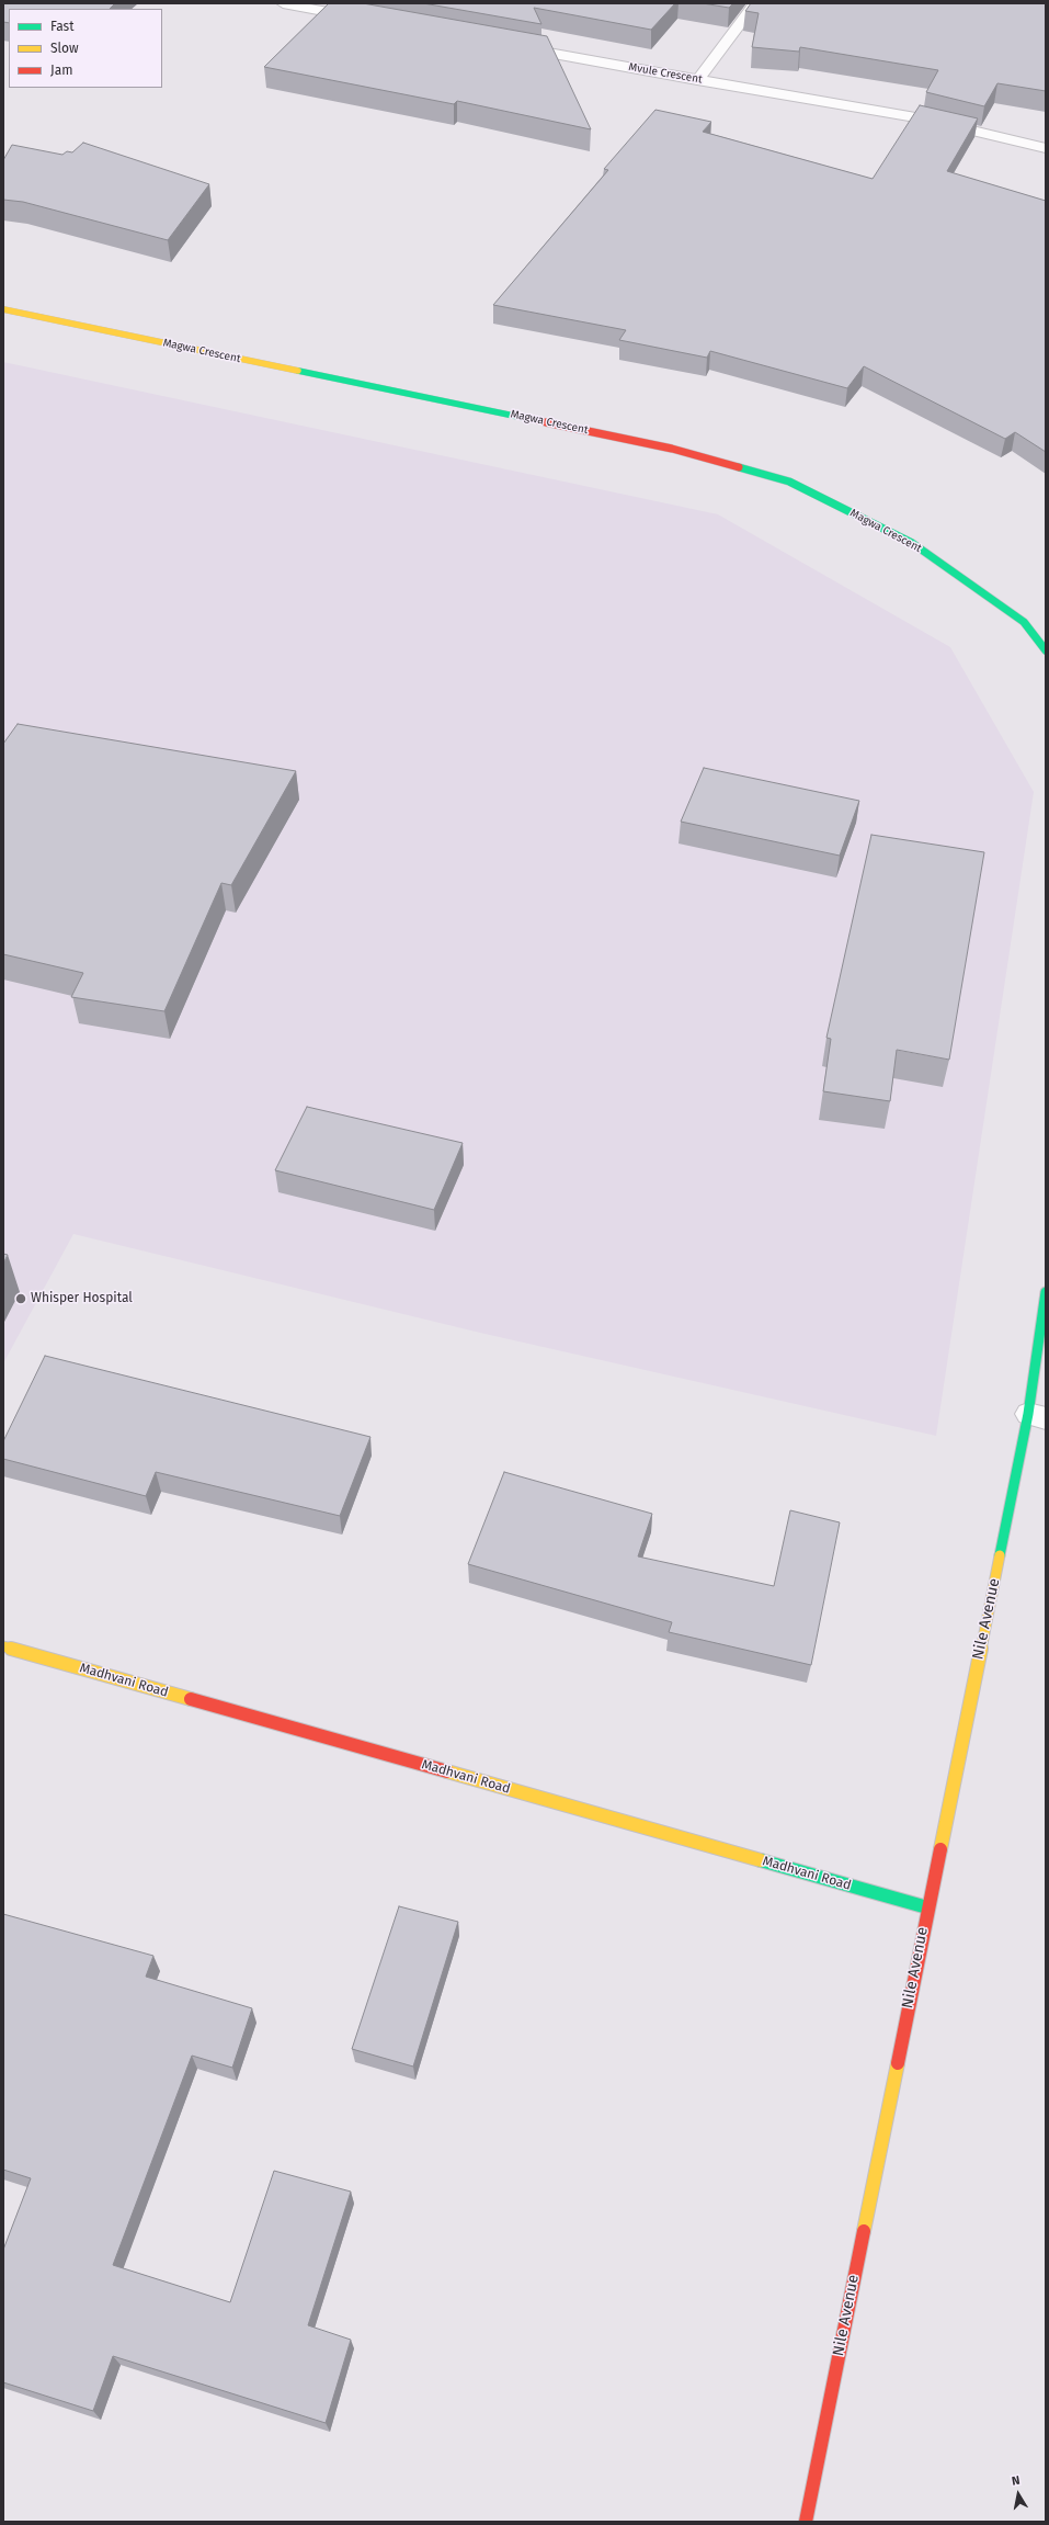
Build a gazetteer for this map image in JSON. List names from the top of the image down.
{
  "streets": {
    "street": [
      "Mvule Crescent",
      "Magwa Crescent",
      "Nile Avenue",
      "Madhvani Road"
    ]
  },
  "crossings": [
    ["Nile Avenue", "Madhvani Road"]
  ],
  "places": ["Whisper Hospital"],
  "legend": ["Fast", "Slow", "Jam"],
  "north": "top"
}
